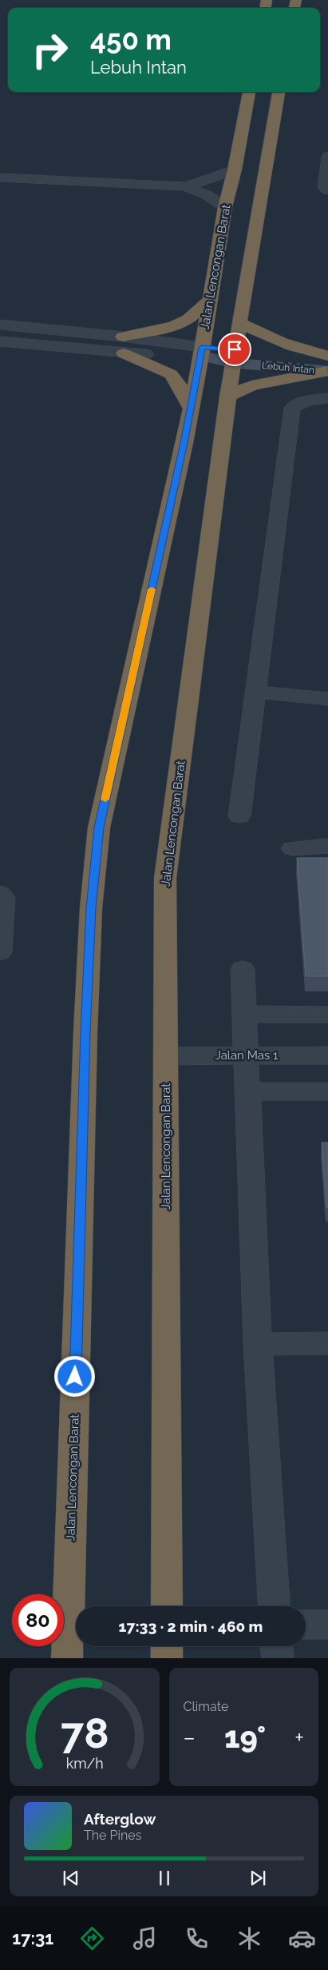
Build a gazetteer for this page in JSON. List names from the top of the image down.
{
  "streets": {
    "highway": ["Jalan Lencongan Barat"],
    "main road": ["Lebuh Intan"],
    "street": ["Jalan Mas 1"]
  },
  "crossings": [
    ["Jalan Lencongan Barat", "Lebuh Intan"],
    ["Jalan Lencongan Barat", "Jalan Mas 1"]
  ],
  "page": {
    "turn": ["450 m", "Lebuh Intan"],
    "limit": "80",
    "trip": "17:33 · 2 min · 460 m",
    "tile": "Climate",
    "heat": ["−", "19°", "+"],
    "song": ["Afterglow", "The Pines"],
    "tabs": "17:31",
    "gauge": ["78", "km/h"]
  }
}
